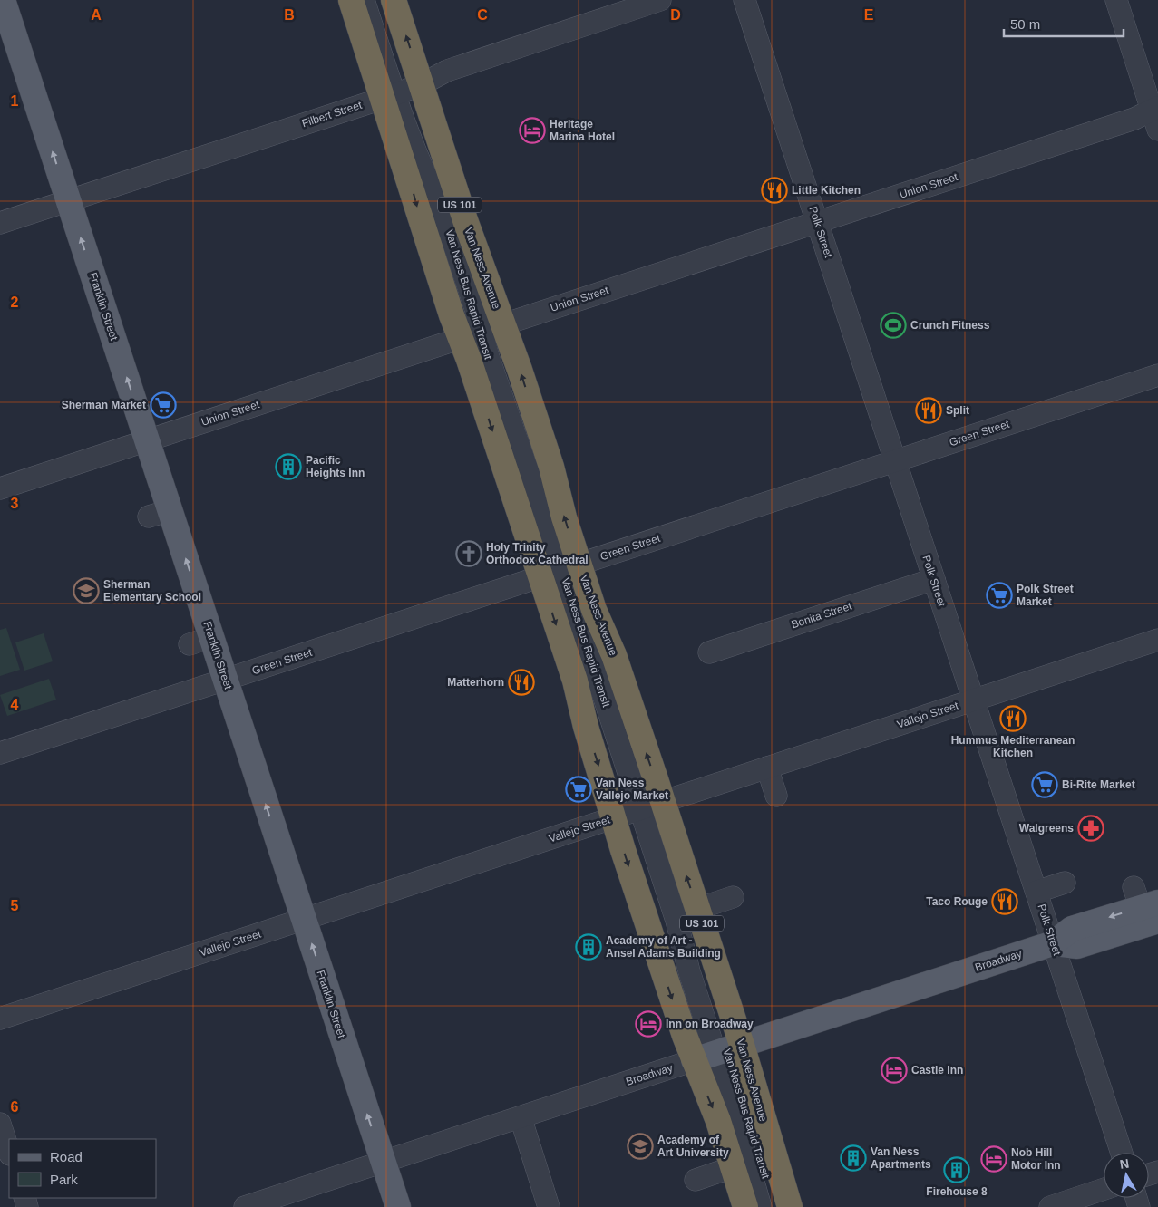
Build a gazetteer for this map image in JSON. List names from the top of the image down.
{
  "streets": {
    "highway": ["US 101", "Van Ness Avenue"],
    "main road": ["Franklin Street", "Broadway"],
    "street": [
      "Filbert Street",
      "Union Street",
      "Polk Street",
      "Van Ness Bus Rapid Transit",
      "Green Street",
      "Bonita Street",
      "Vallejo Street"
    ]
  },
  "crossings": [
    ["Filbert Street", "Van Ness Avenue"],
    ["Filbert Street", "Van Ness Bus Rapid Transit"],
    ["Filbert Street", "Franklin Street"],
    ["Union Street", "Polk Street"],
    ["Union Street", "Van Ness Avenue"],
    ["Union Street", "Van Ness Bus Rapid Transit"],
    ["Union Street", "Franklin Street"],
    ["Polk Street", "Green Street"],
    ["Polk Street", "Bonita Street"],
    ["Polk Street", "Vallejo Street"],
    ["Polk Street", "Broadway"],
    ["Van Ness Avenue", "Van Ness Bus Rapid Transit"],
    ["Van Ness Avenue", "Green Street"],
    ["Van Ness Avenue", "Vallejo Street"],
    ["Van Ness Avenue", "Broadway"],
    ["Van Ness Bus Rapid Transit", "Broadway"],
    ["Franklin Street", "Green Street"],
    ["Franklin Street", "Vallejo Street"],
    ["Franklin Street", "Broadway"]
  ],
  "one_way": ["Franklin Street"],
  "places": {
    "hotel": [
      "Heritage Marina Hotel",
      "Inn on Broadway",
      "Castle Inn",
      "Nob Hill Motor Inn"
    ],
    "restaurant": [
      "Little Kitchen",
      "Split",
      "Matterhorn",
      "Hummus Mediterranean Kitchen",
      "Taco Rouge"
    ],
    "sports": ["Crunch Fitness"],
    "supermarket": [
      "Sherman Market",
      "Polk Street Market",
      "Bi-Rite Market",
      "Van Ness Vallejo Market"
    ],
    "building": [
      "Pacific Heights Inn",
      "Academy of Art - Ansel Adams Building",
      "Van Ness Apartments",
      "Firehouse 8"
    ],
    "church": ["Holy Trinity Orthodox Cathedral"],
    "school or university": ["Sherman Elementary School", "Academy of Art University"],
    "pharmacy": ["Walgreens"]
  },
  "legend": ["Road", "Park"],
  "scale_bar": "50 m",
  "north": "top",
  "grid": {
    "columns": [
      "A",
      "B",
      "C",
      "D",
      "E"
    ],
    "rows": [
      "1",
      "2",
      "3",
      "4",
      "5",
      "6"
    ]
  }
}
